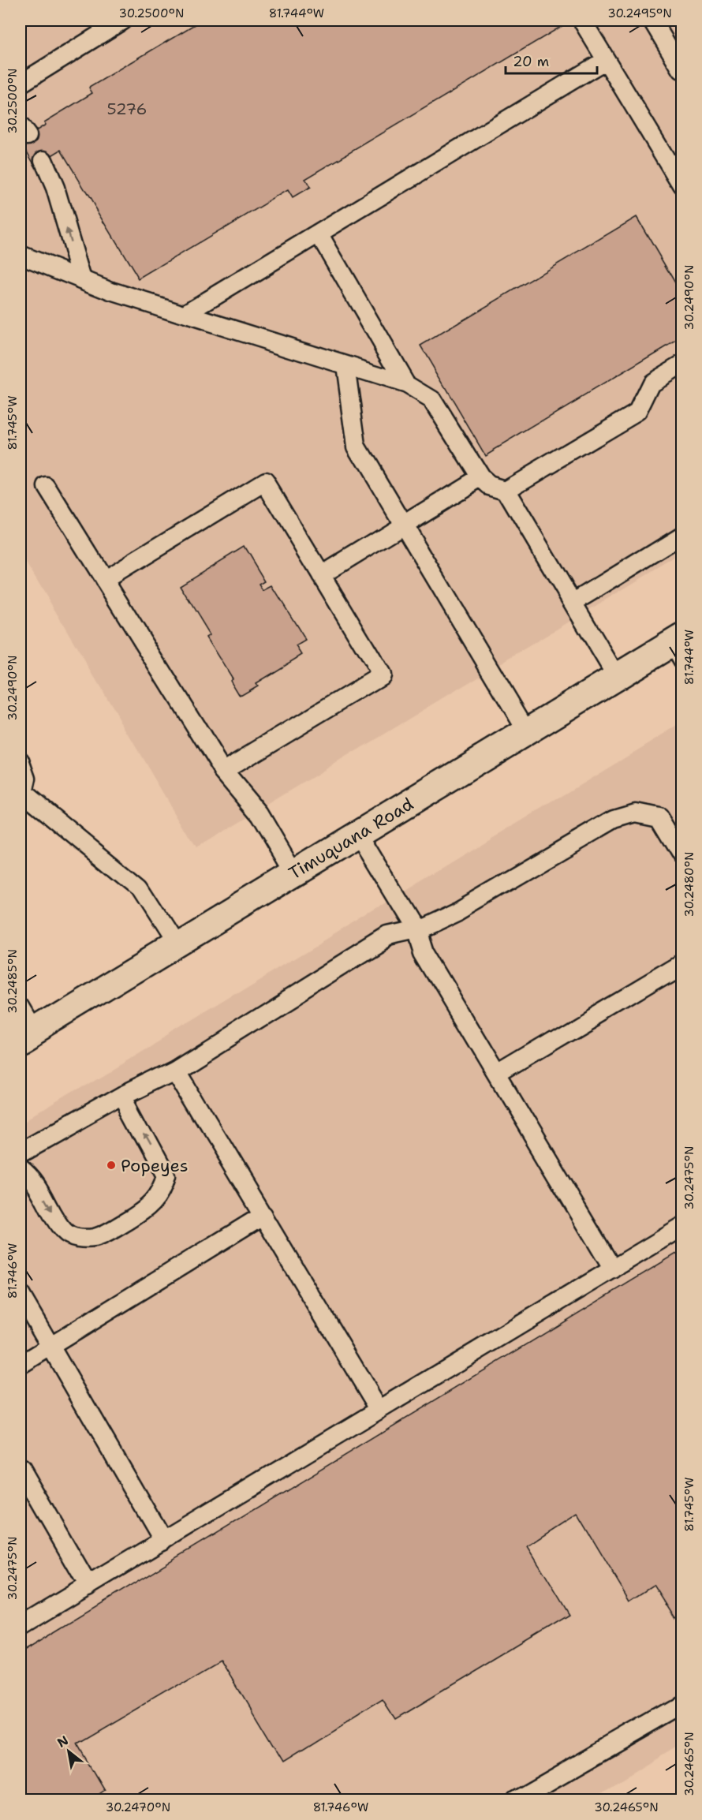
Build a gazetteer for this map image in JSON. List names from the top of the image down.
{
  "streets": {
    "main road": ["Timuquana Road"]
  },
  "places": ["Popeyes"],
  "house_numbers": ["5276"],
  "scale_bar": "20 m",
  "north": "top left",
  "coordinates": [
    "30.2500°N",
    "81.744°W",
    "30.2495°N",
    "30.2490°N",
    "81.745°W",
    "30.2480°N",
    "30.2485°N",
    "30.2475°N",
    "81.746°W",
    "30.2465°N",
    "30.2470°N"
  ]
}
